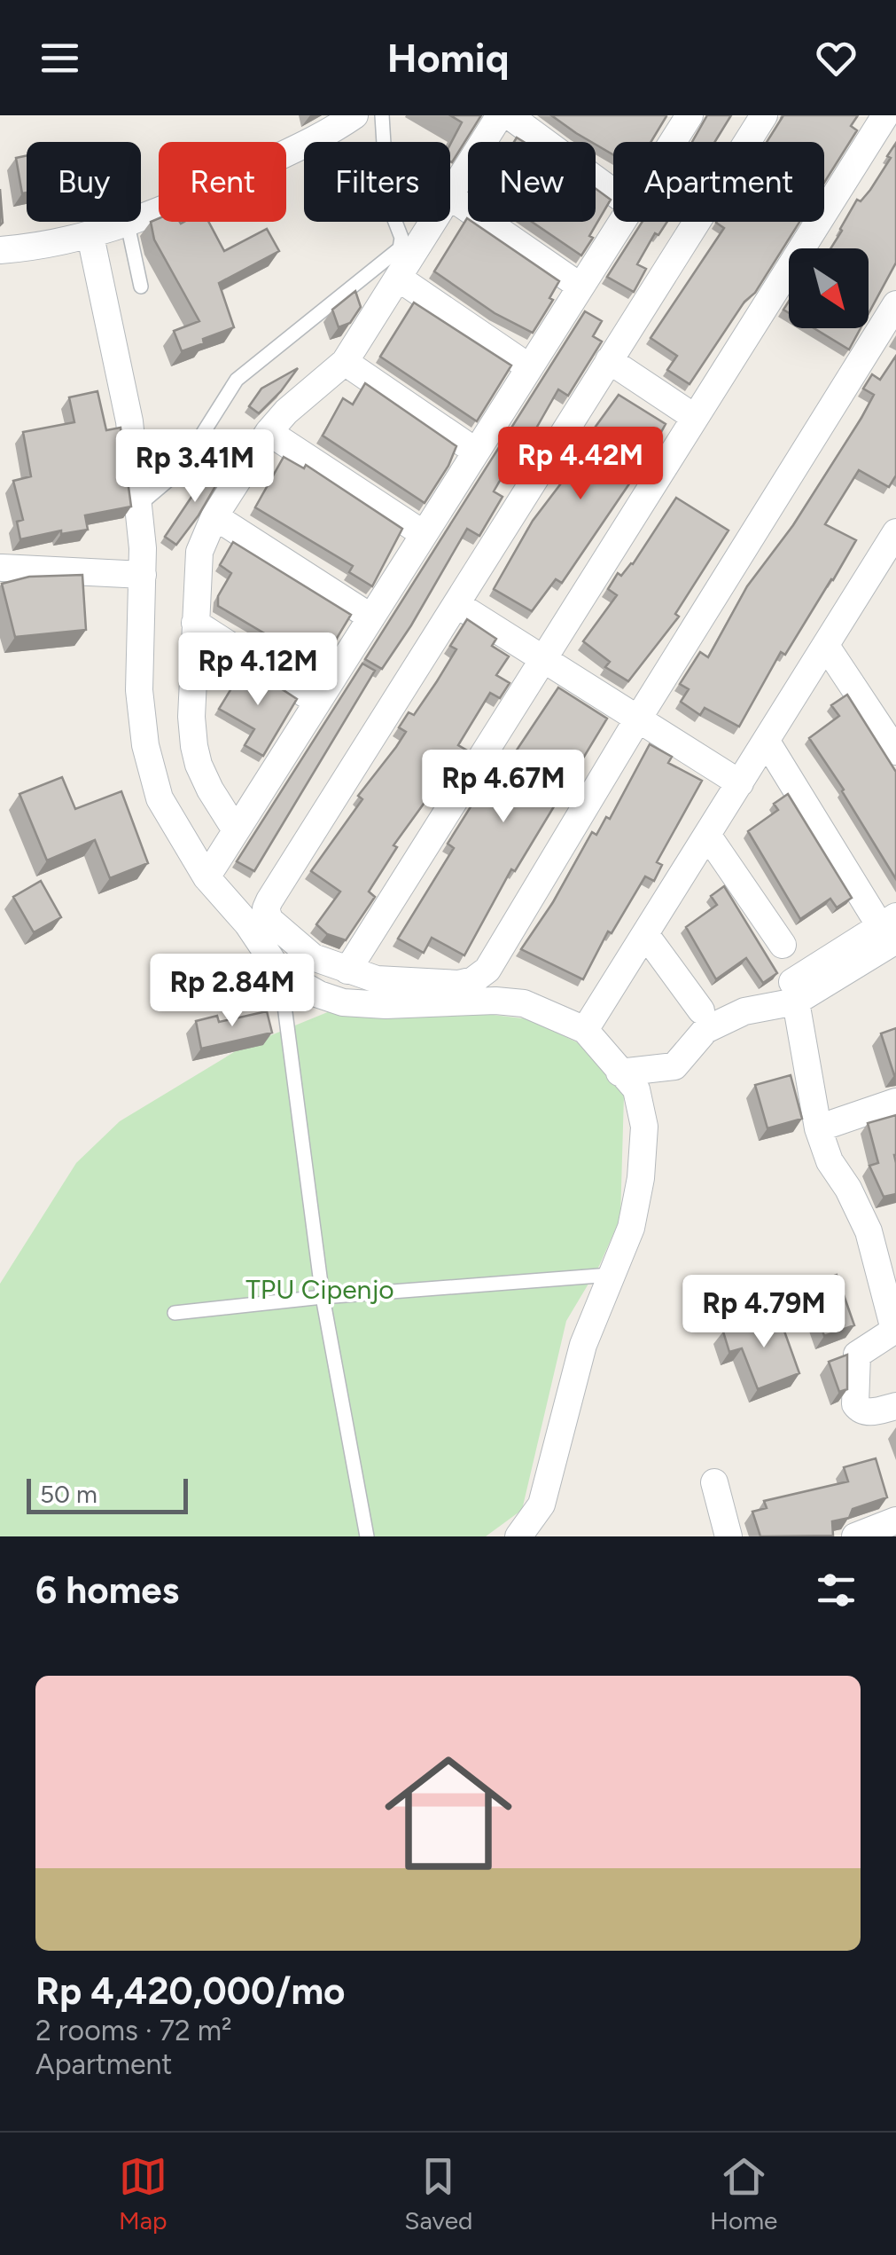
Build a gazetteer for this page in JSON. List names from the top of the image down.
{
  "parks": ["TPU Cipenjo"],
  "scale_bar": "50 m",
  "north": "bottom right",
  "page": {
    "header": "Homiq",
    "chip": [
      "Buy",
      "Rent",
      "Filters",
      "New",
      "Apartment"
    ],
    "price": [
      "Rp 4.42M",
      "Rp 3.41M",
      "Rp 4.12M",
      "Rp 4.67M",
      "Rp 2.84M",
      "Rp 4.79M"
    ],
    "scale": "50 m",
    "heading": "6 homes",
    "list": [
      {
        "name": "Rp 4,420,000/mo",
        "note": "2 rooms · 72 m² · Apartment"
      }
    ],
    "tabs": ["Map", "Saved", "Home"]
  }
}
